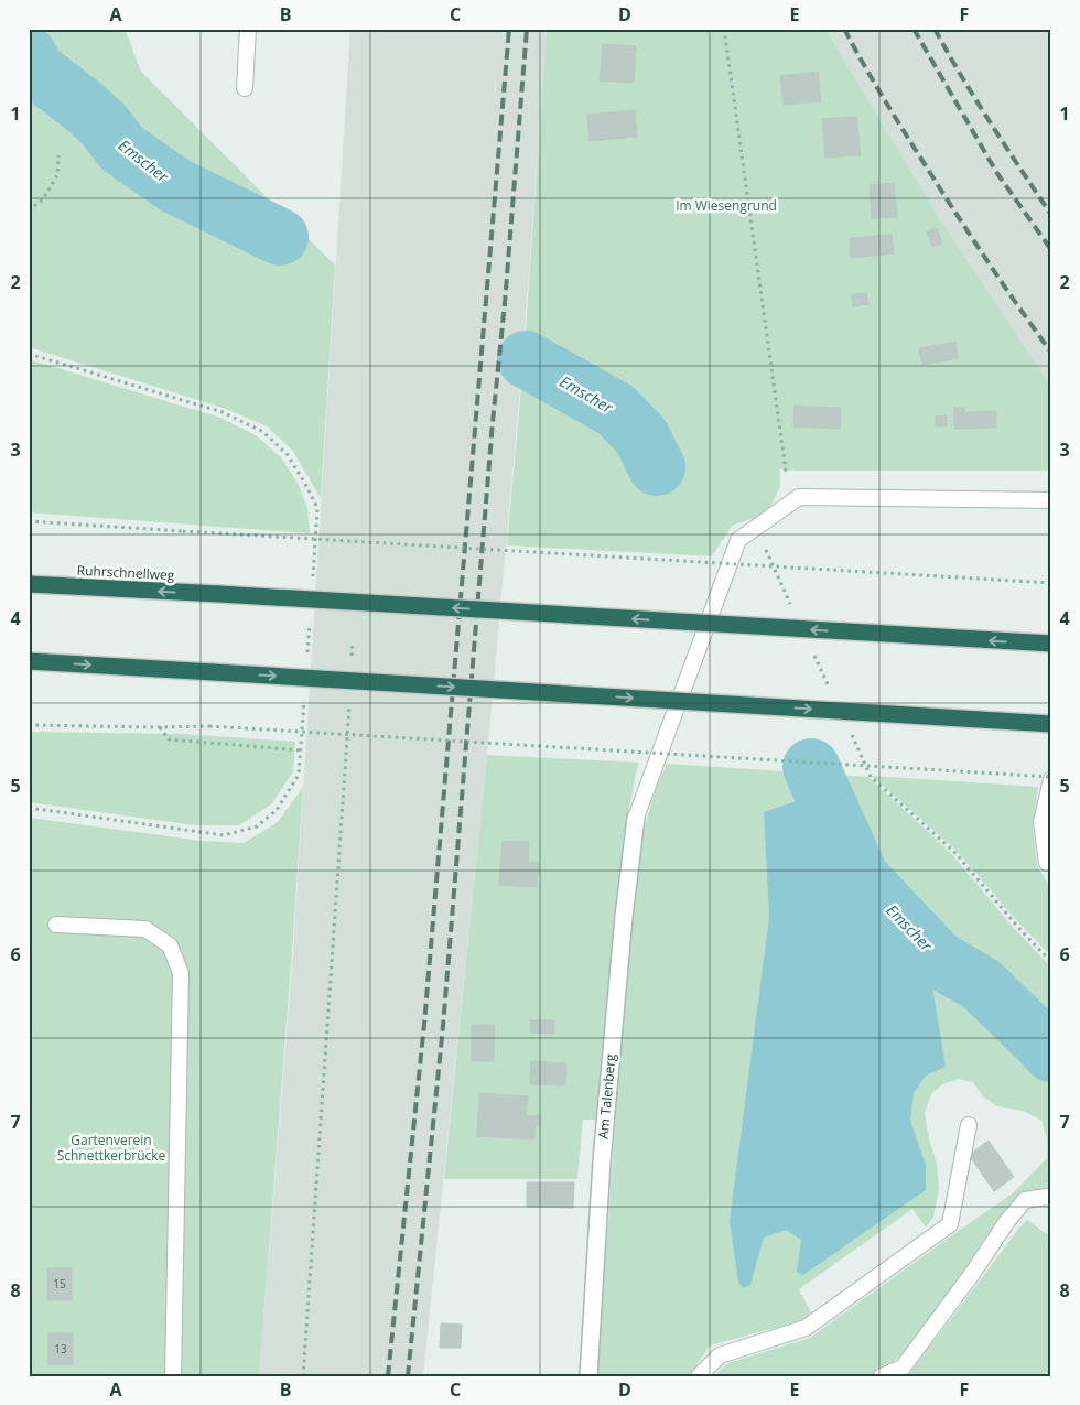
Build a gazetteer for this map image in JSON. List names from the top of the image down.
{
  "streets": {
    "highway": ["Ruhrschnellweg"],
    "street": ["Am Talenberg"]
  },
  "water": ["Emscher"],
  "parks": ["Im Wiesengrund", "Gartenverein Schnettkerbrücke"],
  "house_numbers": ["15", "13"],
  "grid": {
    "columns": [
      "A",
      "B",
      "C",
      "D",
      "E",
      "F"
    ],
    "rows": [
      "1",
      "2",
      "3",
      "4",
      "5",
      "6",
      "7",
      "8"
    ]
  }
}
